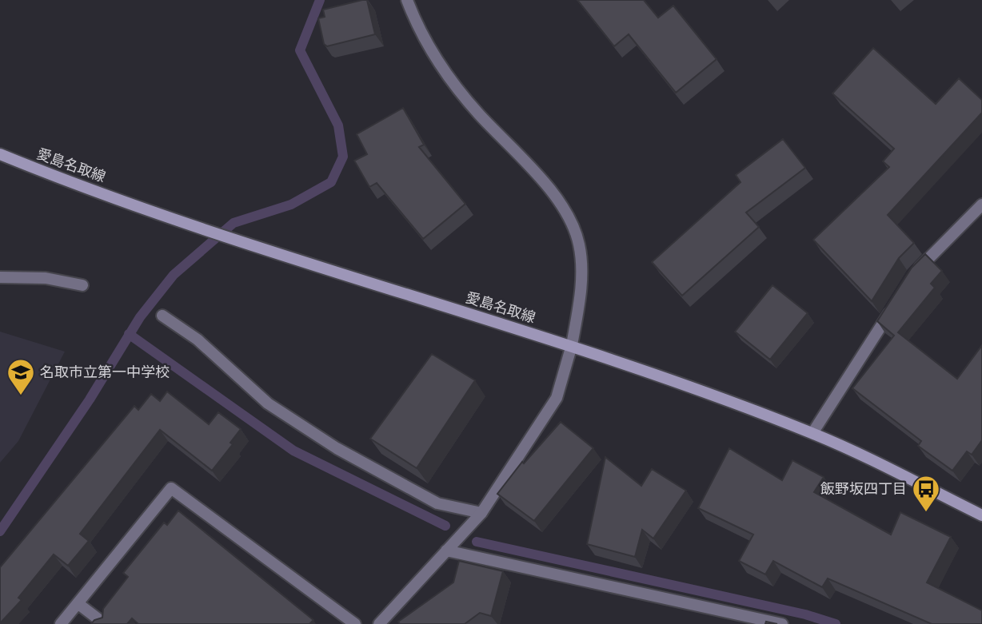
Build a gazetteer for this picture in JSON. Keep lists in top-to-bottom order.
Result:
{
  "streets": {
    "main road": ["愛島名取線"]
  },
  "places": {
    "school or university": ["名取市立第一中学校"],
    "bus stop": ["飯野坂四丁目"]
  }
}
